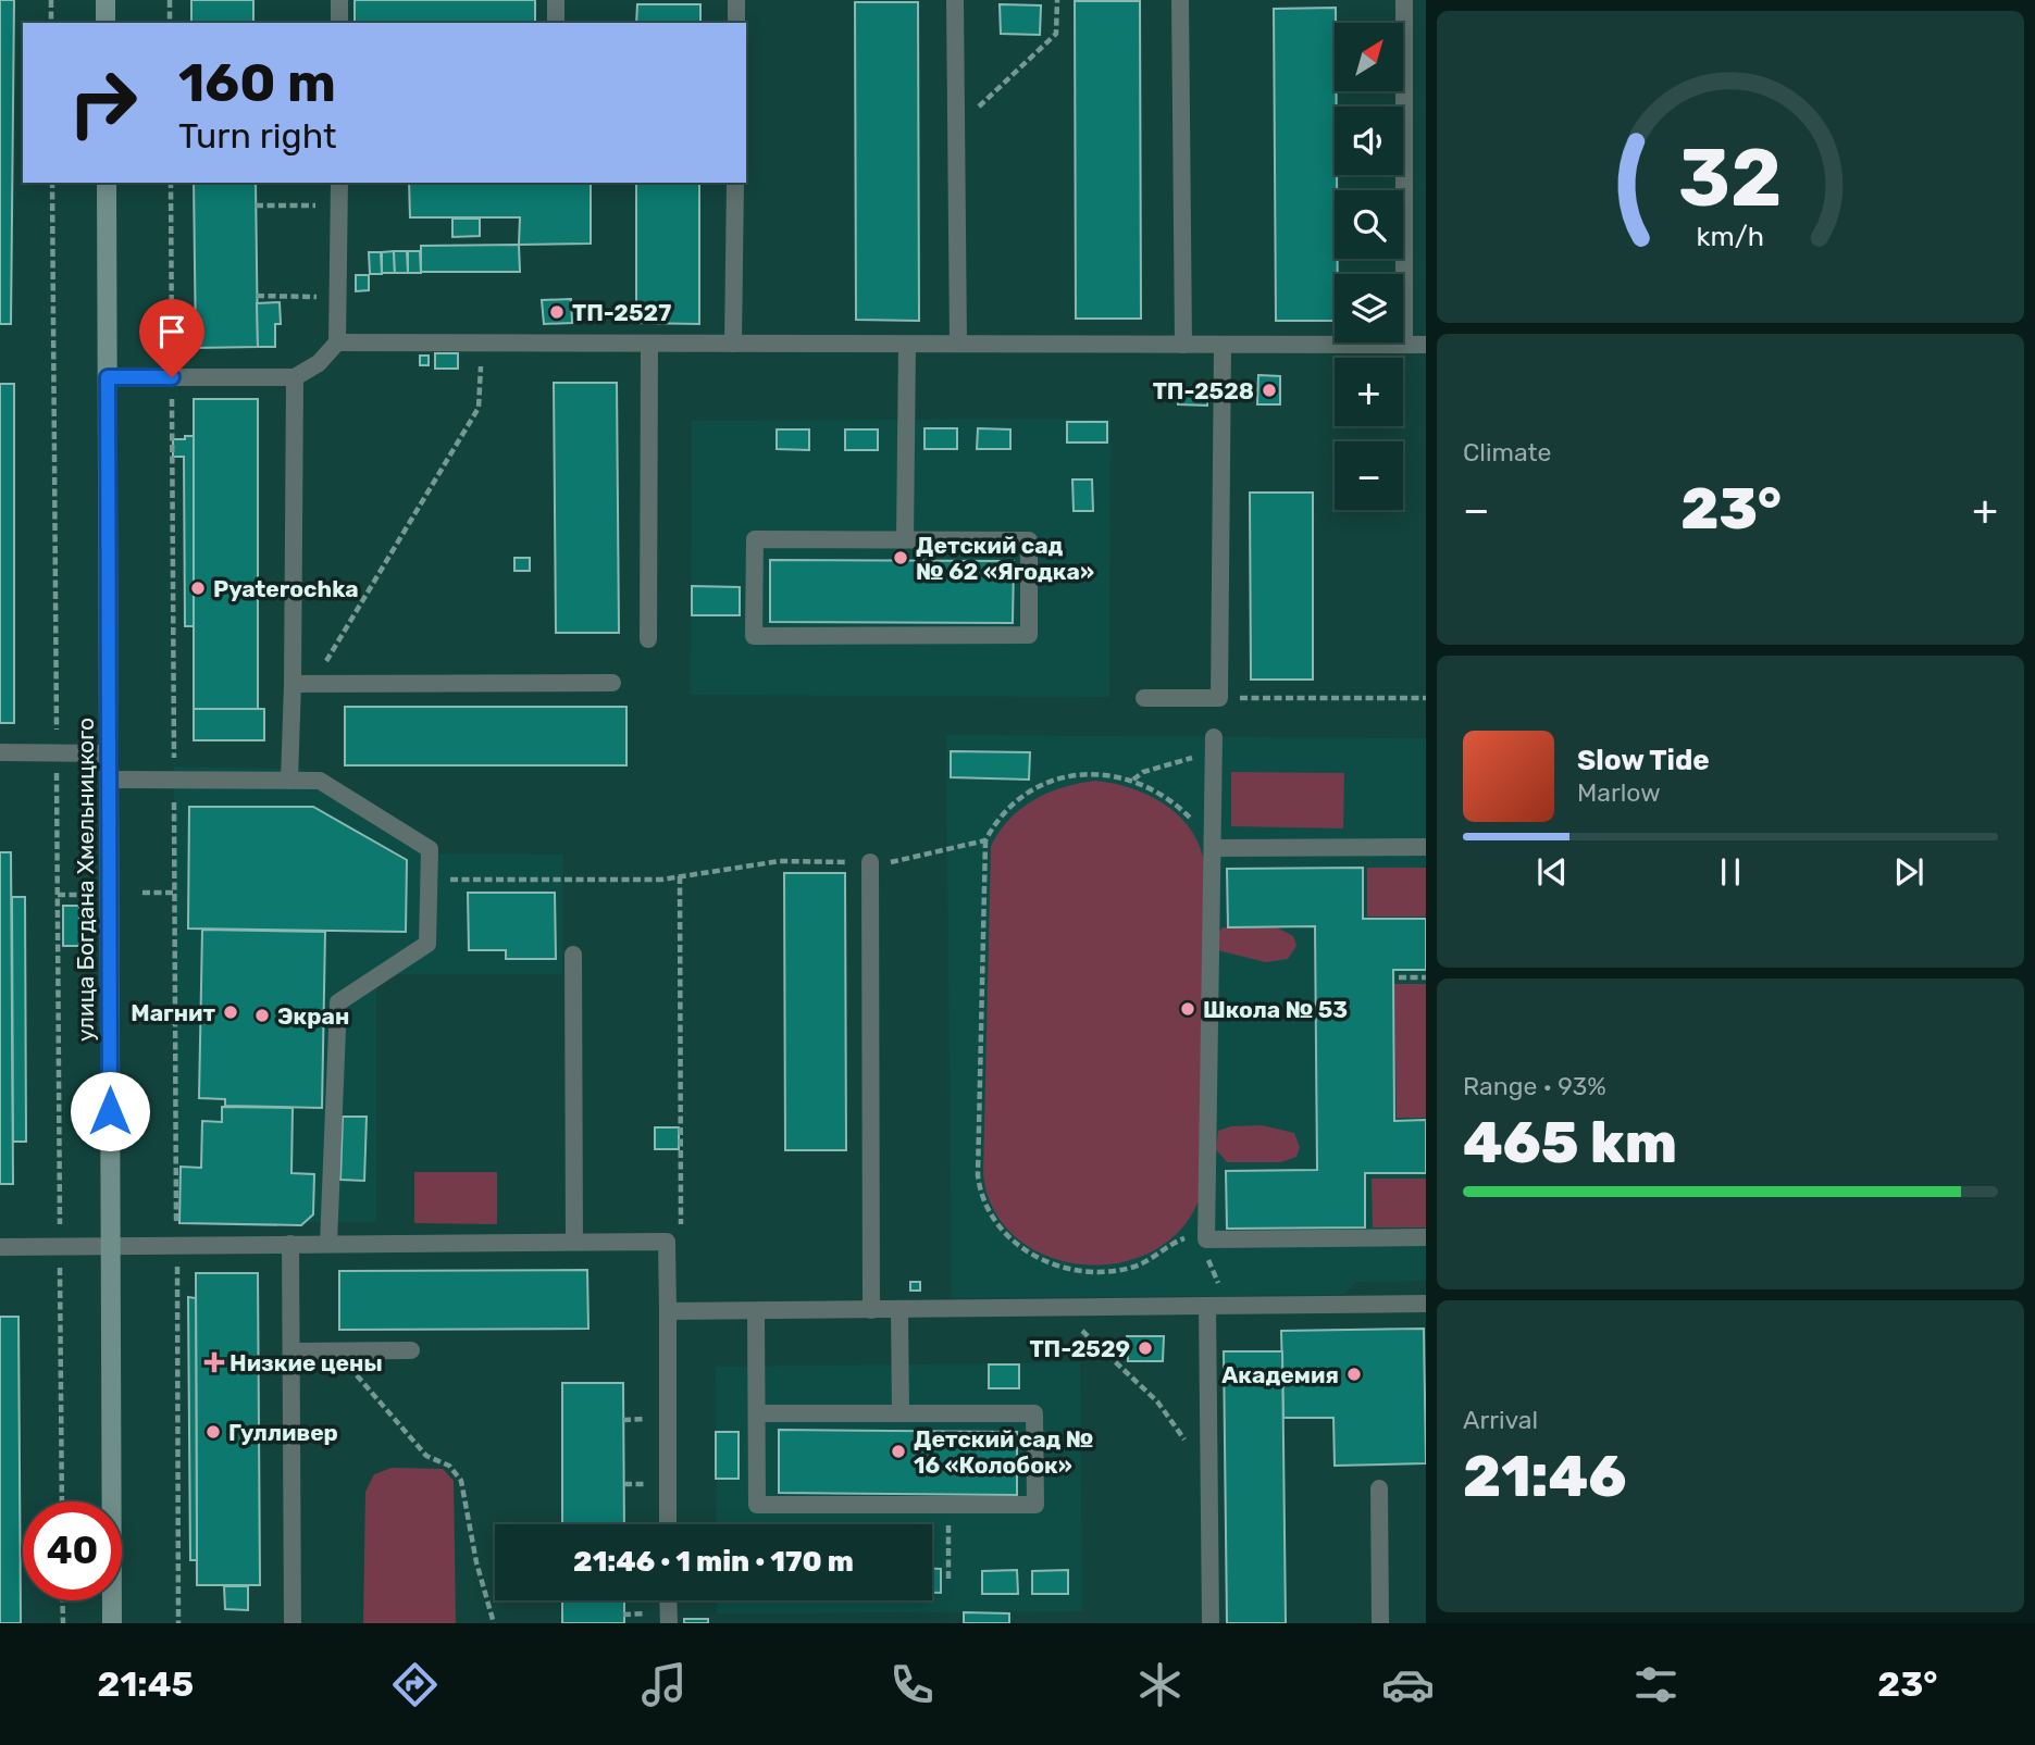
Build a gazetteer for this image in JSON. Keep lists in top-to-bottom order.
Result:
{
  "streets": {
    "street": ["улица Богдана Хмельницкого"]
  },
  "places": {
    "other": [
      "ТП-2527",
      "ТП-2528",
      "Детский сад № 62 «Ягодка»",
      "Pyaterochka",
      "Школа № 53",
      "Магнит",
      "Экран",
      "ТП-2529",
      "Академия",
      "Гулливер",
      "Детский сад № 16 «Колобок»"
    ],
    "health": ["Низкие цены"]
  },
  "north": "top right",
  "page": {
    "map_buttons": ["+", "−"],
    "turn": ["160 m", "Turn right"],
    "tile": [
      "Climate",
      ["Range · 93%", "465 km"],
      ["Arrival", "21:46"]
    ],
    "heat": ["−", "23°", "+"],
    "song": ["Slow Tide", "Marlow"],
    "limit": "40",
    "trip": "21:46 · 1 min · 170 m",
    "tabs": ["21:45", "23°"],
    "gauge": ["32", "km/h"]
  }
}
